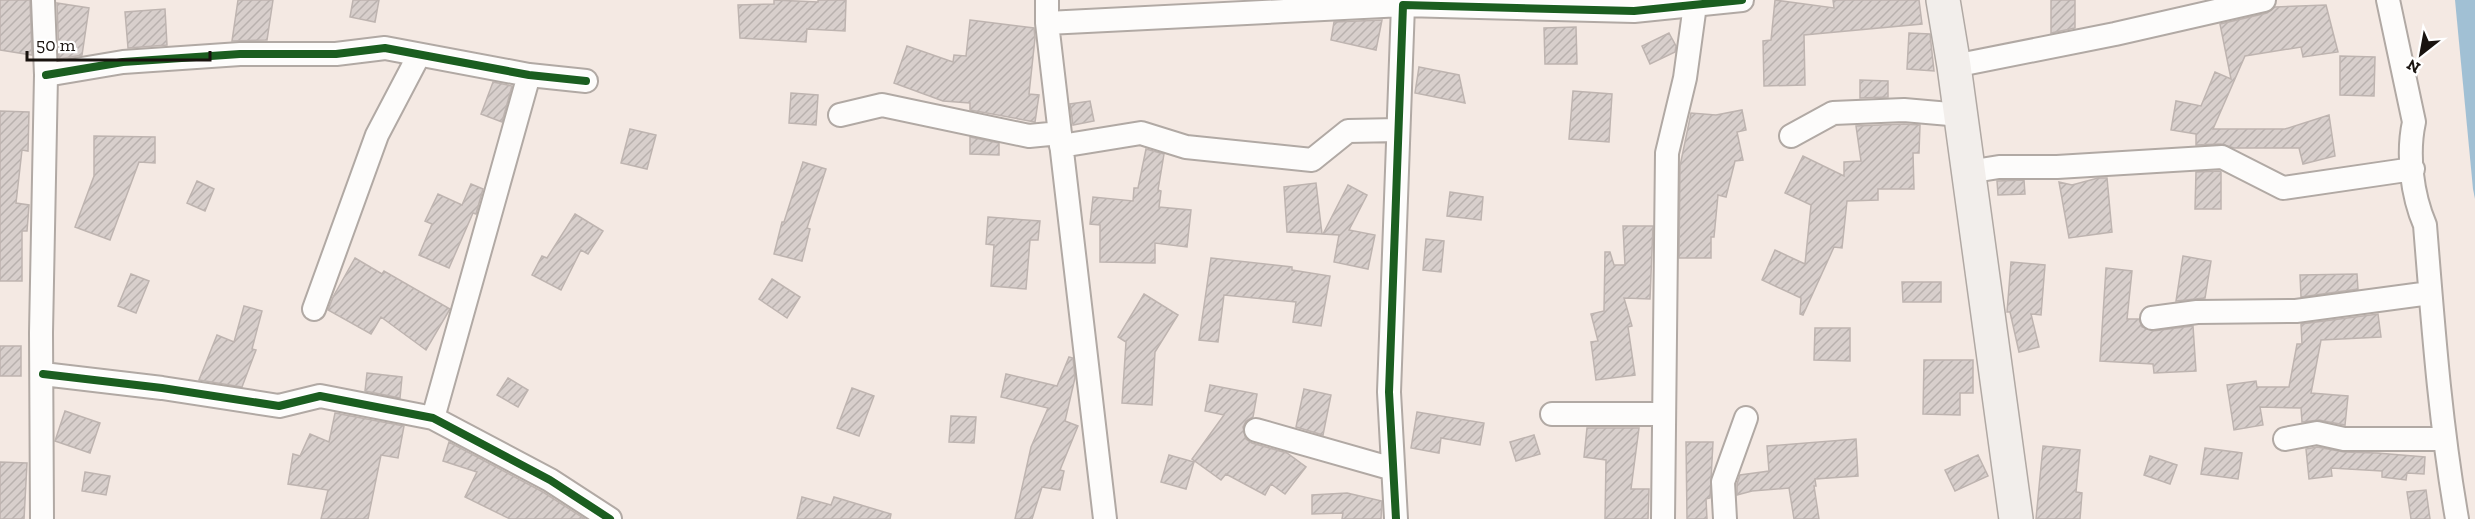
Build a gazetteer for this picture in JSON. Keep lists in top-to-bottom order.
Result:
{
  "scale_bar": "50 m",
  "north": "bottom left"
}
